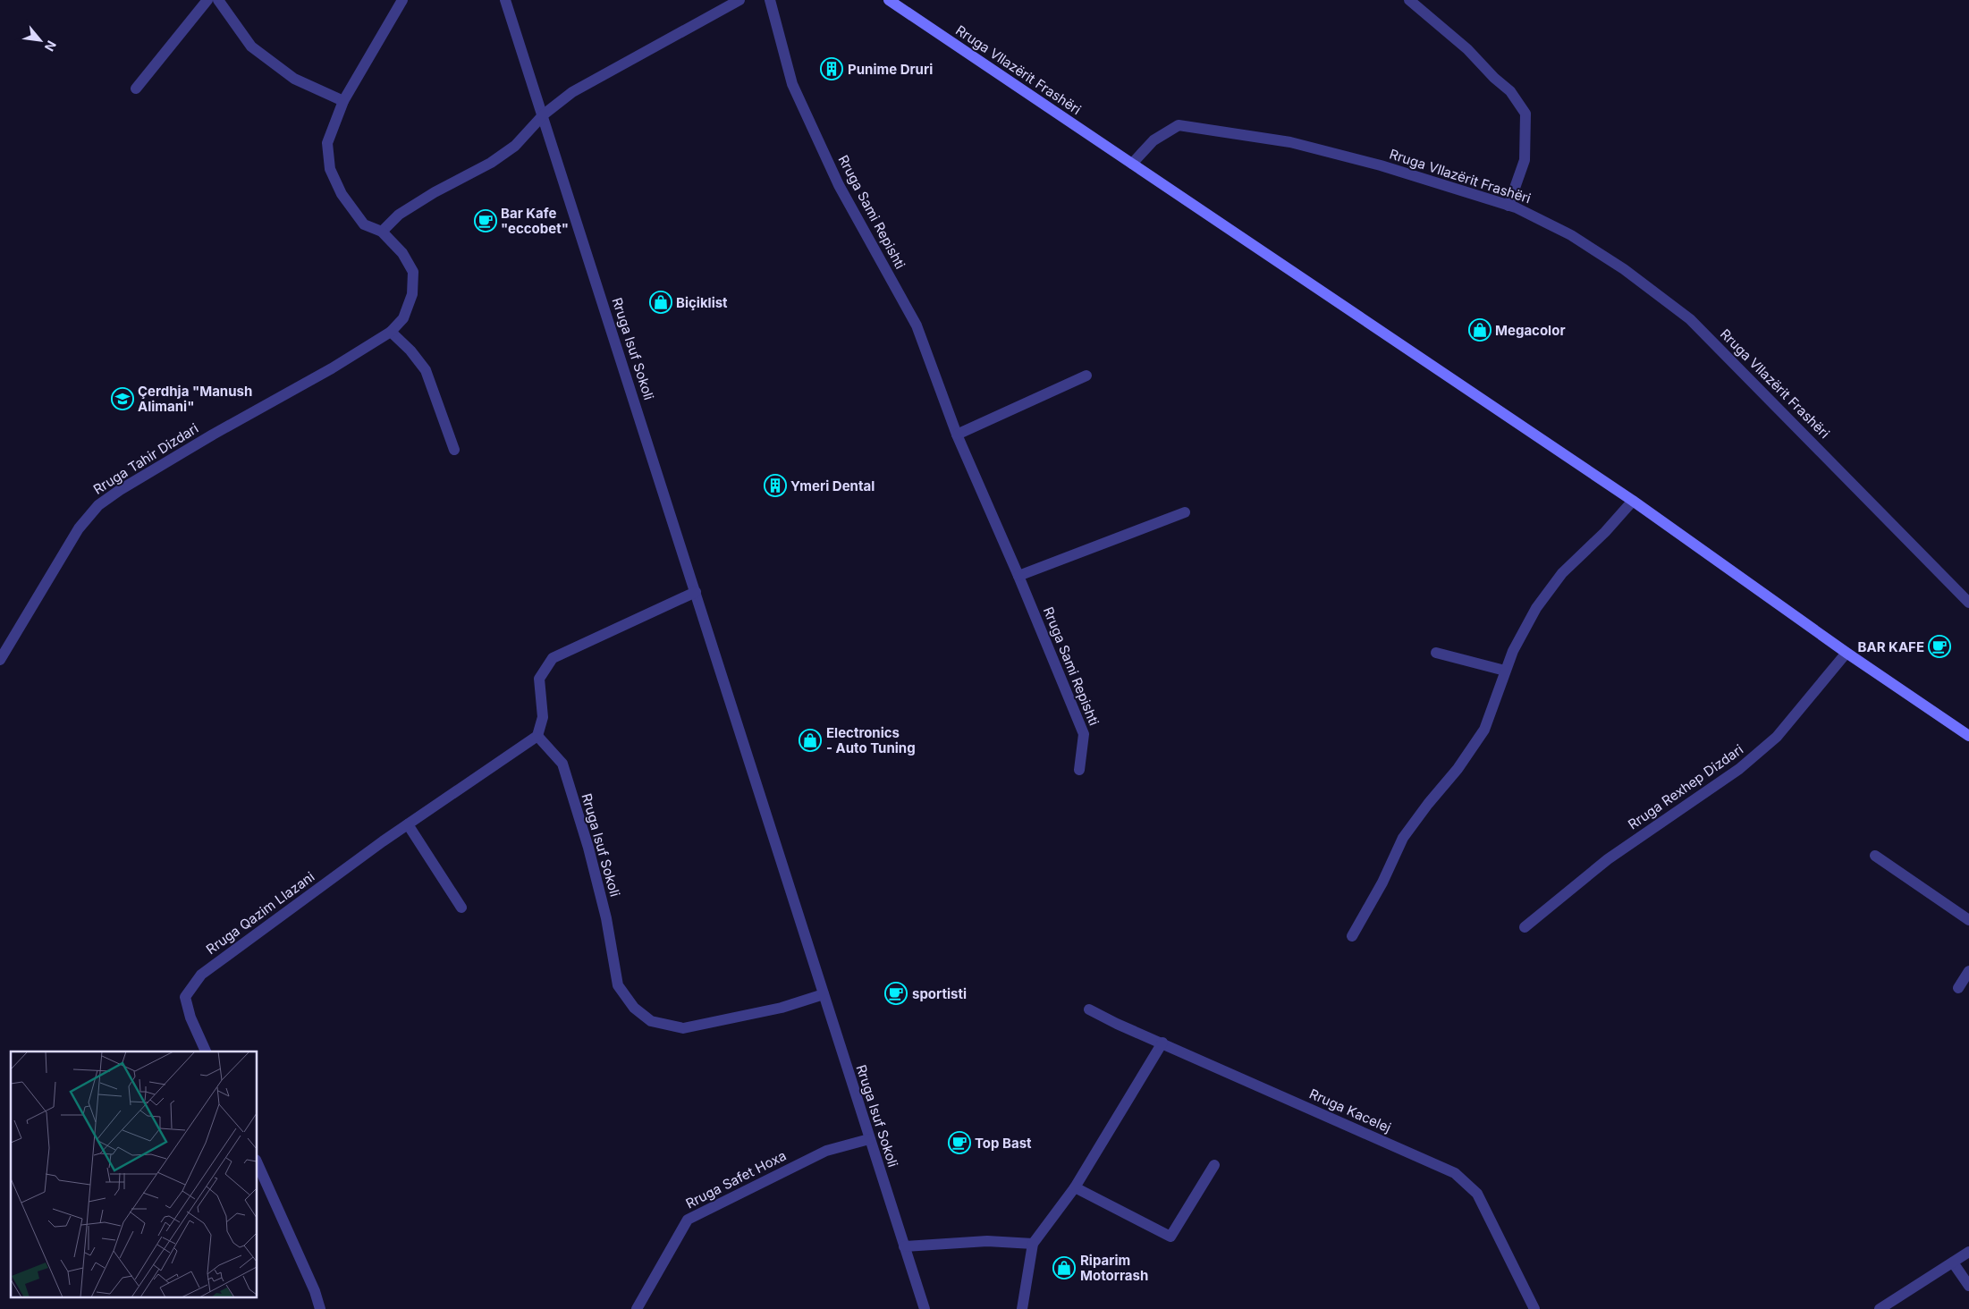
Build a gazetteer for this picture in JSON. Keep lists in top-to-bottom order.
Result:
{
  "streets": {
    "main road": ["Rruga Vllazërit Frashëri"],
    "street": [
      "Rruga Sami Repishti",
      "Rruga Isuf Sokoli",
      "Rruga Tahir Dizdari",
      "Rruga Rexhep Dizdari",
      "Rruga Qazim Llazani",
      "Rruga Kacelej",
      "Rruga Safet Hoxa"
    ]
  },
  "crossings": [
    ["Rruga Isuf Sokoli", "Rruga Qazim Llazani"],
    ["Rruga Isuf Sokoli", "Rruga Safet Hoxa"]
  ],
  "places": {
    "building": ["Punime Druri", "Ymeri Dental"],
    "cafe": [
      "Bar Kafe \"eccobet\"",
      "BAR KAFE",
      "sportisti",
      "Top Bast"
    ],
    "shop": [
      "Biçiklist",
      "Megacolor",
      "Electronics - Auto Tuning",
      "Riparim Motorrash"
    ],
    "school or university": ["Çerdhja \"Manush Alimani\""]
  },
  "north": "bottom right"
}
